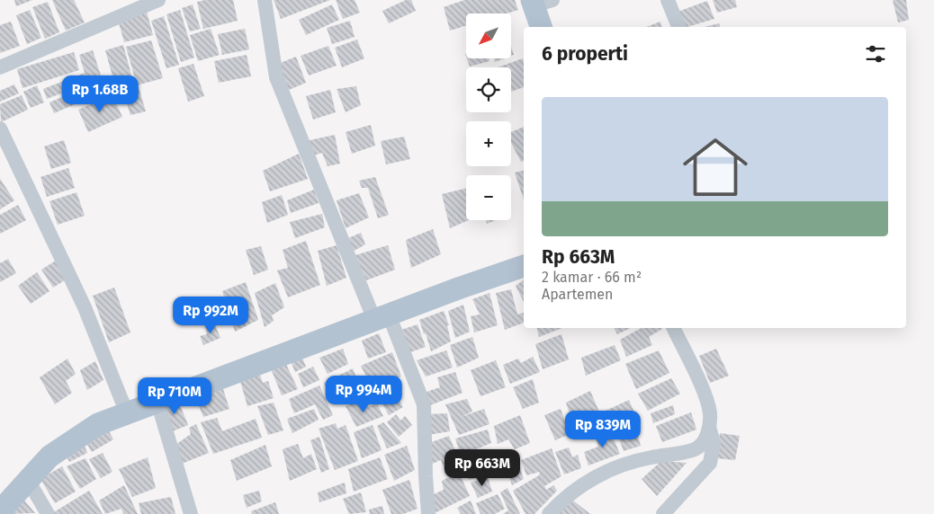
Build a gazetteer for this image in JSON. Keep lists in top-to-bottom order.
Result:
{
  "north": "bottom left",
  "page": {
    "map_buttons": ["+", "−"],
    "heading": "6 properti",
    "price": [
      "Rp 1.68B",
      "Rp 992M",
      "Rp 994M",
      "Rp 710M",
      "Rp 839M",
      "Rp 663M"
    ],
    "list": [
      {
        "name": "Rp 663M",
        "note": "2 kamar · 66 m² · Apartemen"
      }
    ]
  }
}
